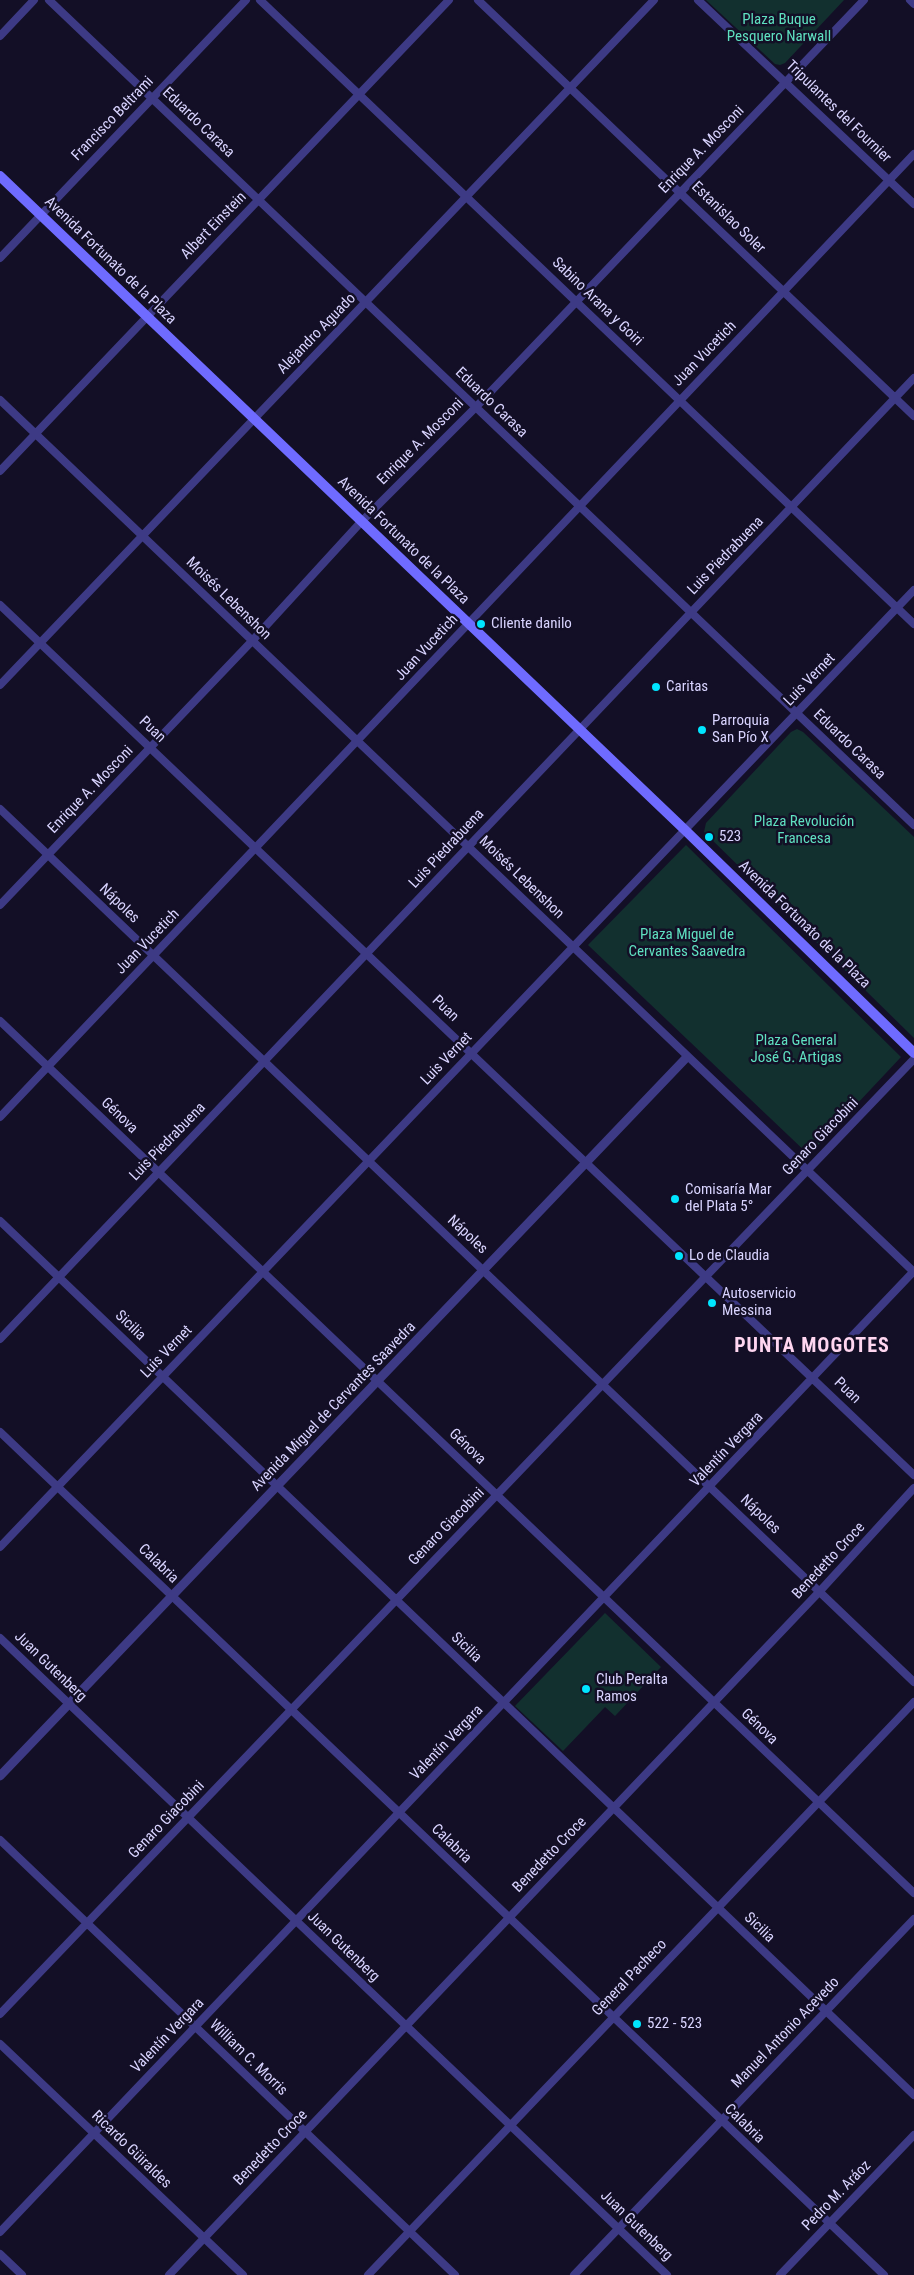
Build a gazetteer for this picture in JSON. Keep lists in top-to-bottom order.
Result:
{
  "streets": {
    "main road": ["Avenida Fortunato de la Plaza"],
    "street": [
      "Tripulantes del Fournier",
      "Francisco Beltrami",
      "Eduardo Carasa",
      "Enrique A. Mosconi",
      "Estanislao Soler",
      "Albert Einstein",
      "Sabino Arana y Goiri",
      "Alejandro Aguado",
      "Juan Vucetich",
      "Luis Piedrabuena",
      "Moisés Lebenshon",
      "Luis Vernet",
      "Puan",
      "Nápoles",
      "Génova",
      "Genaro Giacobini",
      "Sicilia",
      "Avenida Miguel de Cervantes Saavedra",
      "Valentín Vergara",
      "Benedetto Croce",
      "Calabria",
      "Juan Gutenberg",
      "General Pacheco",
      "Manuel Antonio Acevedo",
      "William C. Morris",
      "Ricardo Güiraldes",
      "Pedro M. Aráoz"
    ]
  },
  "crossings": [
    ["Tripulantes del Fournier", "Enrique A. Mosconi"],
    ["Tripulantes del Fournier", "Juan Vucetich"],
    ["Francisco Beltrami", "Eduardo Carasa"],
    ["Francisco Beltrami", "Avenida Fortunato de la Plaza"],
    ["Eduardo Carasa", "Enrique A. Mosconi"],
    ["Eduardo Carasa", "Albert Einstein"],
    ["Eduardo Carasa", "Alejandro Aguado"],
    ["Eduardo Carasa", "Juan Vucetich"],
    ["Eduardo Carasa", "Luis Piedrabuena"],
    ["Eduardo Carasa", "Luis Vernet"],
    ["Enrique A. Mosconi", "Estanislao Soler"],
    ["Enrique A. Mosconi", "Avenida Fortunato de la Plaza"],
    ["Enrique A. Mosconi", "Sabino Arana y Goiri"],
    ["Enrique A. Mosconi", "Moisés Lebenshon"],
    ["Enrique A. Mosconi", "Puan"],
    ["Enrique A. Mosconi", "Nápoles"],
    ["Estanislao Soler", "Alejandro Aguado"],
    ["Estanislao Soler", "Juan Vucetich"],
    ["Estanislao Soler", "Luis Piedrabuena"],
    ["Albert Einstein", "Avenida Fortunato de la Plaza"],
    ["Albert Einstein", "Sabino Arana y Goiri"],
    ["Albert Einstein", "Moisés Lebenshon"],
    ["Avenida Fortunato de la Plaza", "Alejandro Aguado"],
    ["Avenida Fortunato de la Plaza", "Juan Vucetich"],
    ["Avenida Fortunato de la Plaza", "Luis Piedrabuena"],
    ["Avenida Fortunato de la Plaza", "Luis Vernet"],
    ["Sabino Arana y Goiri", "Alejandro Aguado"],
    ["Sabino Arana y Goiri", "Juan Vucetich"],
    ["Sabino Arana y Goiri", "Luis Piedrabuena"],
    ["Sabino Arana y Goiri", "Luis Vernet"],
    ["Alejandro Aguado", "Moisés Lebenshon"],
    ["Alejandro Aguado", "Puan"],
    ["Juan Vucetich", "Moisés Lebenshon"],
    ["Juan Vucetich", "Puan"],
    ["Juan Vucetich", "Nápoles"],
    ["Juan Vucetich", "Génova"],
    ["Luis Piedrabuena", "Moisés Lebenshon"],
    ["Luis Piedrabuena", "Puan"],
    ["Luis Piedrabuena", "Nápoles"],
    ["Luis Piedrabuena", "Génova"],
    ["Luis Piedrabuena", "Sicilia"],
    ["Moisés Lebenshon", "Luis Vernet"],
    ["Moisés Lebenshon", "Genaro Giacobini"],
    ["Moisés Lebenshon", "Avenida Miguel de Cervantes Saavedra"],
    ["Moisés Lebenshon", "Valentín Vergara"],
    ["Luis Vernet", "Puan"],
    ["Luis Vernet", "Nápoles"],
    ["Luis Vernet", "Génova"],
    ["Luis Vernet", "Sicilia"],
    ["Luis Vernet", "Calabria"],
    ["Puan", "Genaro Giacobini"],
    ["Puan", "Avenida Miguel de Cervantes Saavedra"],
    ["Puan", "Valentín Vergara"],
    ["Nápoles", "Genaro Giacobini"],
    ["Nápoles", "Avenida Miguel de Cervantes Saavedra"],
    ["Nápoles", "Valentín Vergara"],
    ["Nápoles", "Benedetto Croce"],
    ["Génova", "Genaro Giacobini"],
    ["Génova", "Avenida Miguel de Cervantes Saavedra"],
    ["Génova", "Valentín Vergara"],
    ["Génova", "Benedetto Croce"],
    ["Génova", "General Pacheco"],
    ["Genaro Giacobini", "Sicilia"],
    ["Genaro Giacobini", "Calabria"],
    ["Genaro Giacobini", "Juan Gutenberg"],
    ["Genaro Giacobini", "William C. Morris"],
    ["Sicilia", "Avenida Miguel de Cervantes Saavedra"],
    ["Sicilia", "Valentín Vergara"],
    ["Sicilia", "Benedetto Croce"],
    ["Sicilia", "General Pacheco"],
    ["Sicilia", "Manuel Antonio Acevedo"],
    ["Avenida Miguel de Cervantes Saavedra", "Calabria"],
    ["Avenida Miguel de Cervantes Saavedra", "Juan Gutenberg"],
    ["Valentín Vergara", "Calabria"],
    ["Valentín Vergara", "Juan Gutenberg"],
    ["Valentín Vergara", "William C. Morris"],
    ["Valentín Vergara", "Ricardo Güiraldes"],
    ["Benedetto Croce", "Calabria"],
    ["Benedetto Croce", "Juan Gutenberg"],
    ["Benedetto Croce", "William C. Morris"],
    ["Benedetto Croce", "Ricardo Güiraldes"],
    ["Calabria", "General Pacheco"],
    ["Calabria", "Manuel Antonio Acevedo"],
    ["Calabria", "Pedro M. Aráoz"],
    ["Juan Gutenberg", "General Pacheco"],
    ["Juan Gutenberg", "Manuel Antonio Acevedo"],
    ["General Pacheco", "William C. Morris"]
  ],
  "districts": ["PUNTA MOGOTES"],
  "parks": [
    "Plaza Buque Pesquero Narwall",
    "Plaza Revolución Francesa",
    "Plaza Miguel de Cervantes Saavedra",
    "Plaza General José G. Artigas"
  ],
  "places": [
    "Cliente danilo",
    "Caritas",
    "Parroquia San Pío X",
    "523",
    "Comisaría Mar del Plata 5°",
    "Lo de Claudia",
    "Autoservicio Messina",
    "Club Peralta Ramos",
    "522 - 523"
  ]
}
